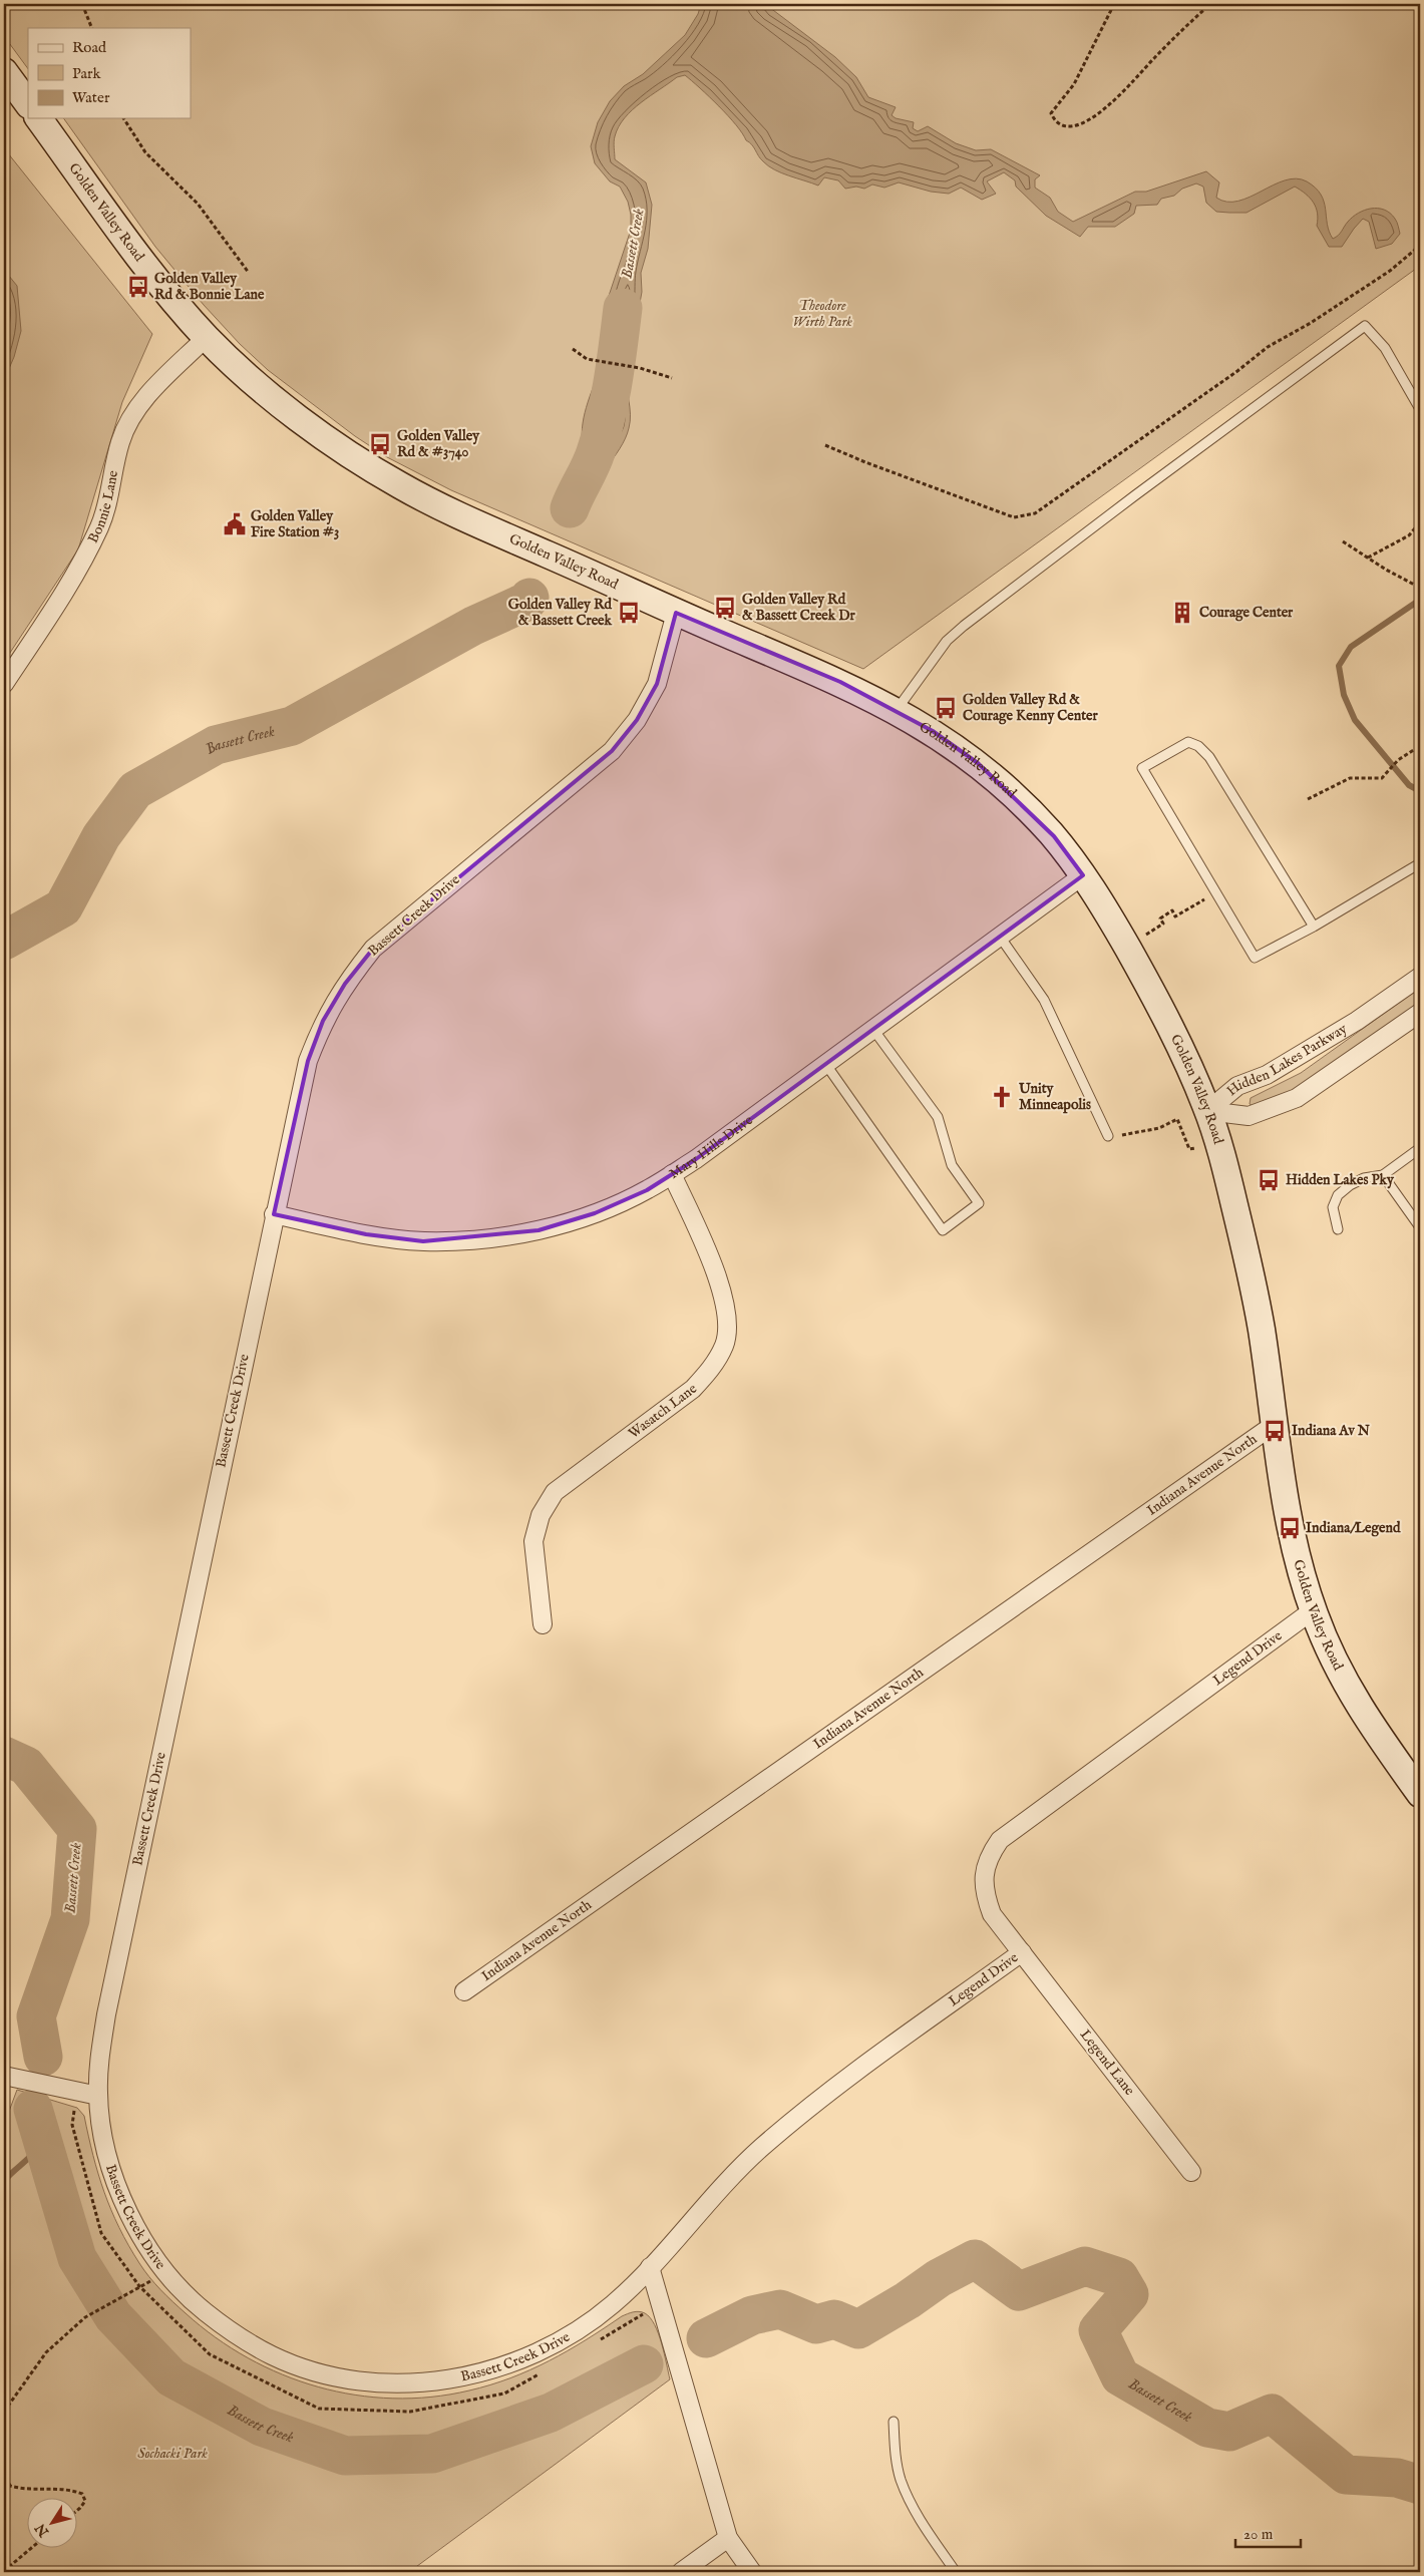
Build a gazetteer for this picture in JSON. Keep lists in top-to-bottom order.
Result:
{
  "streets": {
    "street": [
      "Golden Valley Road",
      "Bonnie Lane",
      "Bassett Creek Drive",
      "Hidden Lakes Parkway",
      "Mary Hills Drive",
      "Wasatch Lane",
      "Indiana Avenue North",
      "Legend Drive",
      "Legend Lane"
    ]
  },
  "crossings": [
    ["Golden Valley Road", "Bonnie Lane"],
    ["Golden Valley Road", "Bassett Creek Drive"],
    ["Golden Valley Road", "Hidden Lakes Parkway"],
    ["Golden Valley Road", "Mary Hills Drive"],
    ["Golden Valley Road", "Indiana Avenue North"],
    ["Golden Valley Road", "Legend Drive"],
    ["Bassett Creek Drive", "Mary Hills Drive"],
    ["Bassett Creek Drive", "Legend Drive"],
    ["Mary Hills Drive", "Wasatch Lane"],
    ["Legend Drive", "Legend Lane"]
  ],
  "water": ["Bassett Creek"],
  "parks": ["Theodore Wirth Park", "Sochacki Park"],
  "places": {
    "bus stop": [
      "Golden Valley Rd & Bonnie Lane",
      "Golden Valley Rd & #3740",
      "Golden Valley Rd & Bassett Creek Dr",
      "Golden Valley Rd & Bassett Creek",
      "Golden Valley Rd & Courage Kenny Center",
      "Hidden Lakes Pky",
      "Indiana Av N",
      "Indiana/Legend"
    ],
    "public building": ["Golden Valley Fire Station #3"],
    "building": ["Courage Center"],
    "church": ["Unity Minneapolis"]
  },
  "legend": ["Road", "Park", "Water"],
  "scale_bar": "20 m",
  "north": "bottom left"
}
